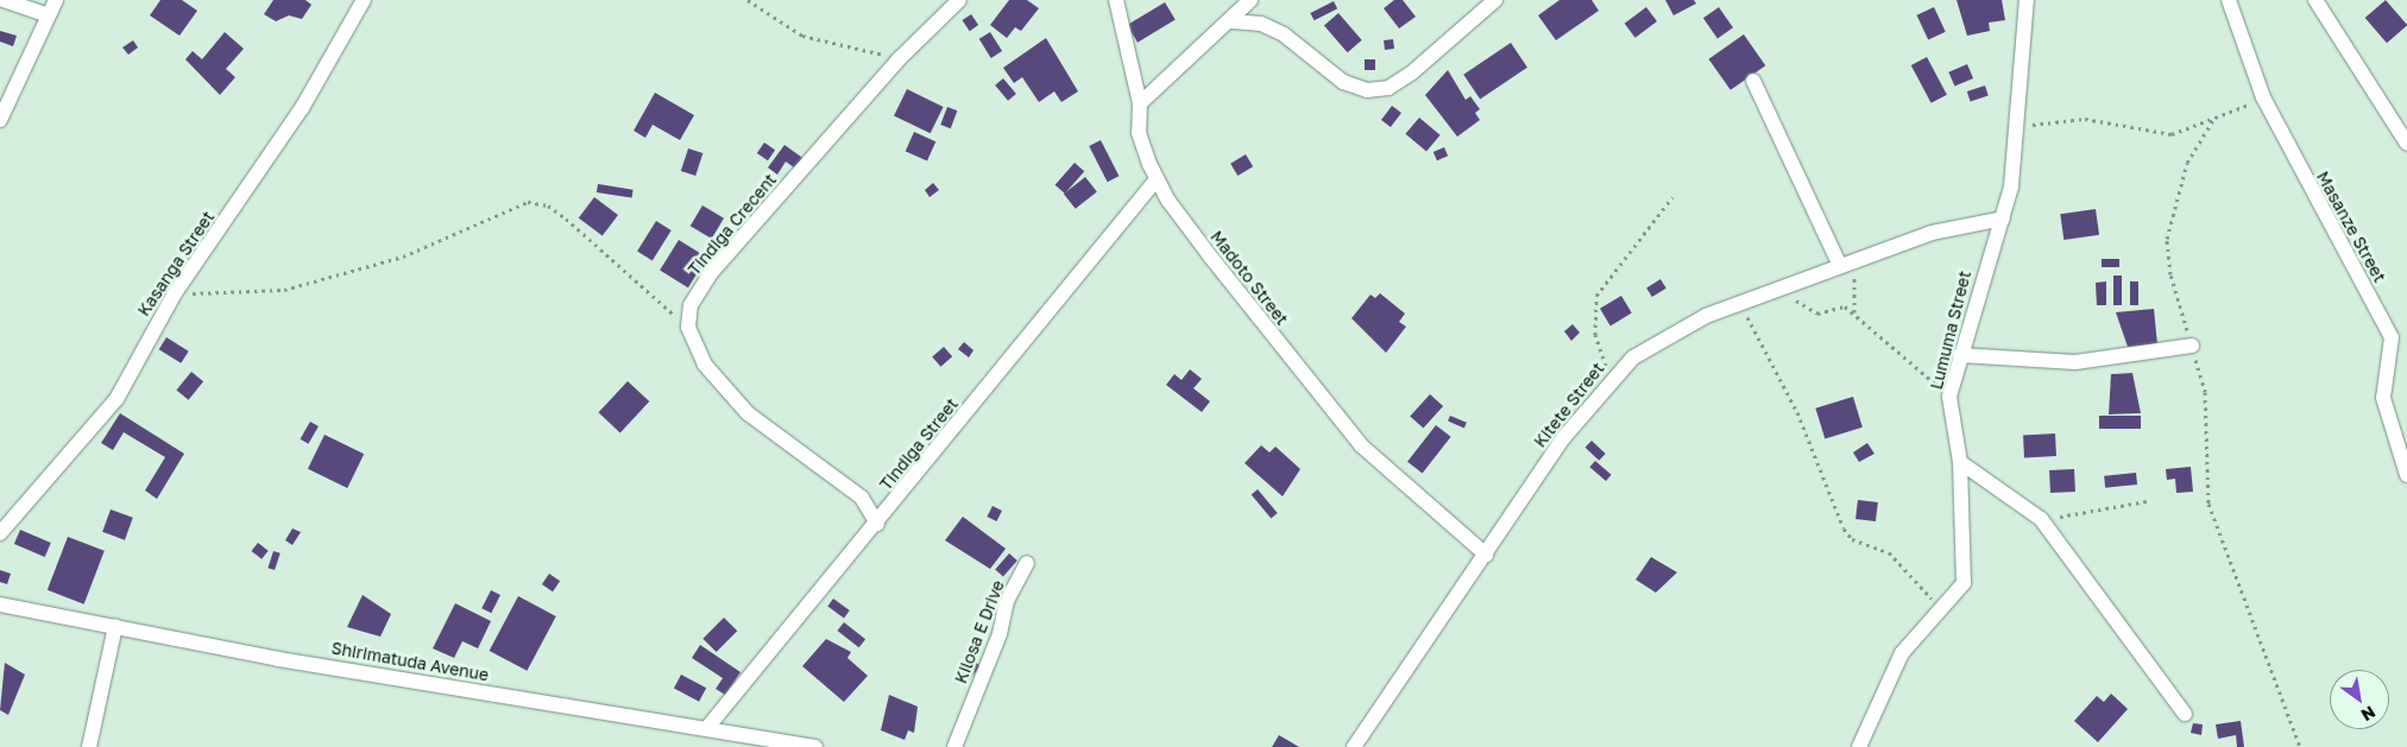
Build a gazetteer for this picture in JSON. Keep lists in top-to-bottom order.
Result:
{
  "streets": {
    "street": [
      "Tindiga Crecent",
      "Masanze Street",
      "Kasanga Street",
      "Madoto Street",
      "Lumuma Street",
      "Kitete Street",
      "Tindiga Street",
      "Kilosa E Drive",
      "Shirimatuda Avenue"
    ]
  },
  "crossings": [
    ["Madoto Street", "Kitete Street"],
    ["Madoto Street", "Tindiga Street"],
    ["Lumuma Street", "Kitete Street"],
    ["Tindiga Street", "Shirimatuda Avenue"]
  ],
  "north": "bottom right"
}
